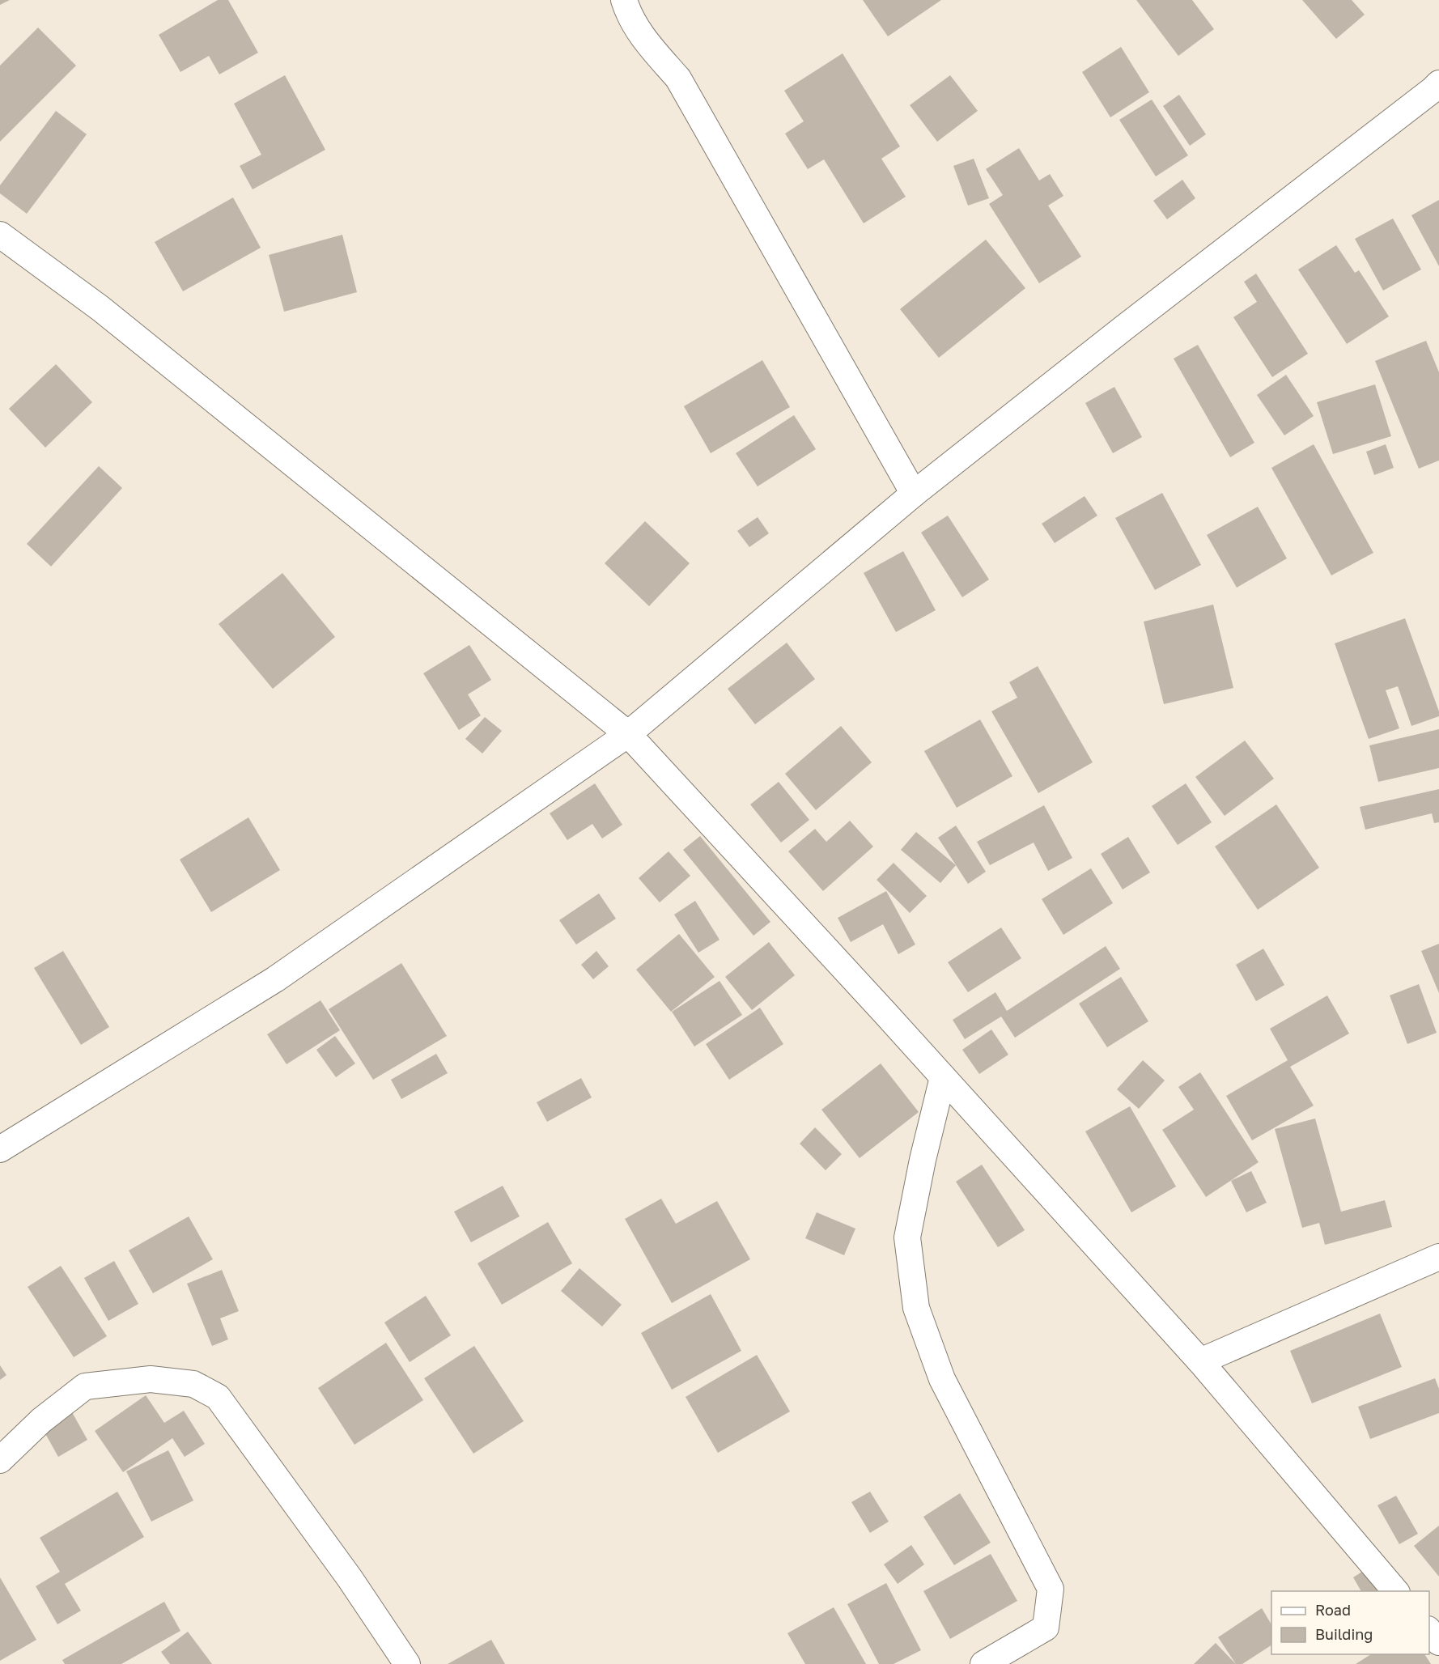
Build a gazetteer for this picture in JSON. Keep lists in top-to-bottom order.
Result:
{
  "legend": ["Road", "Building"]
}
